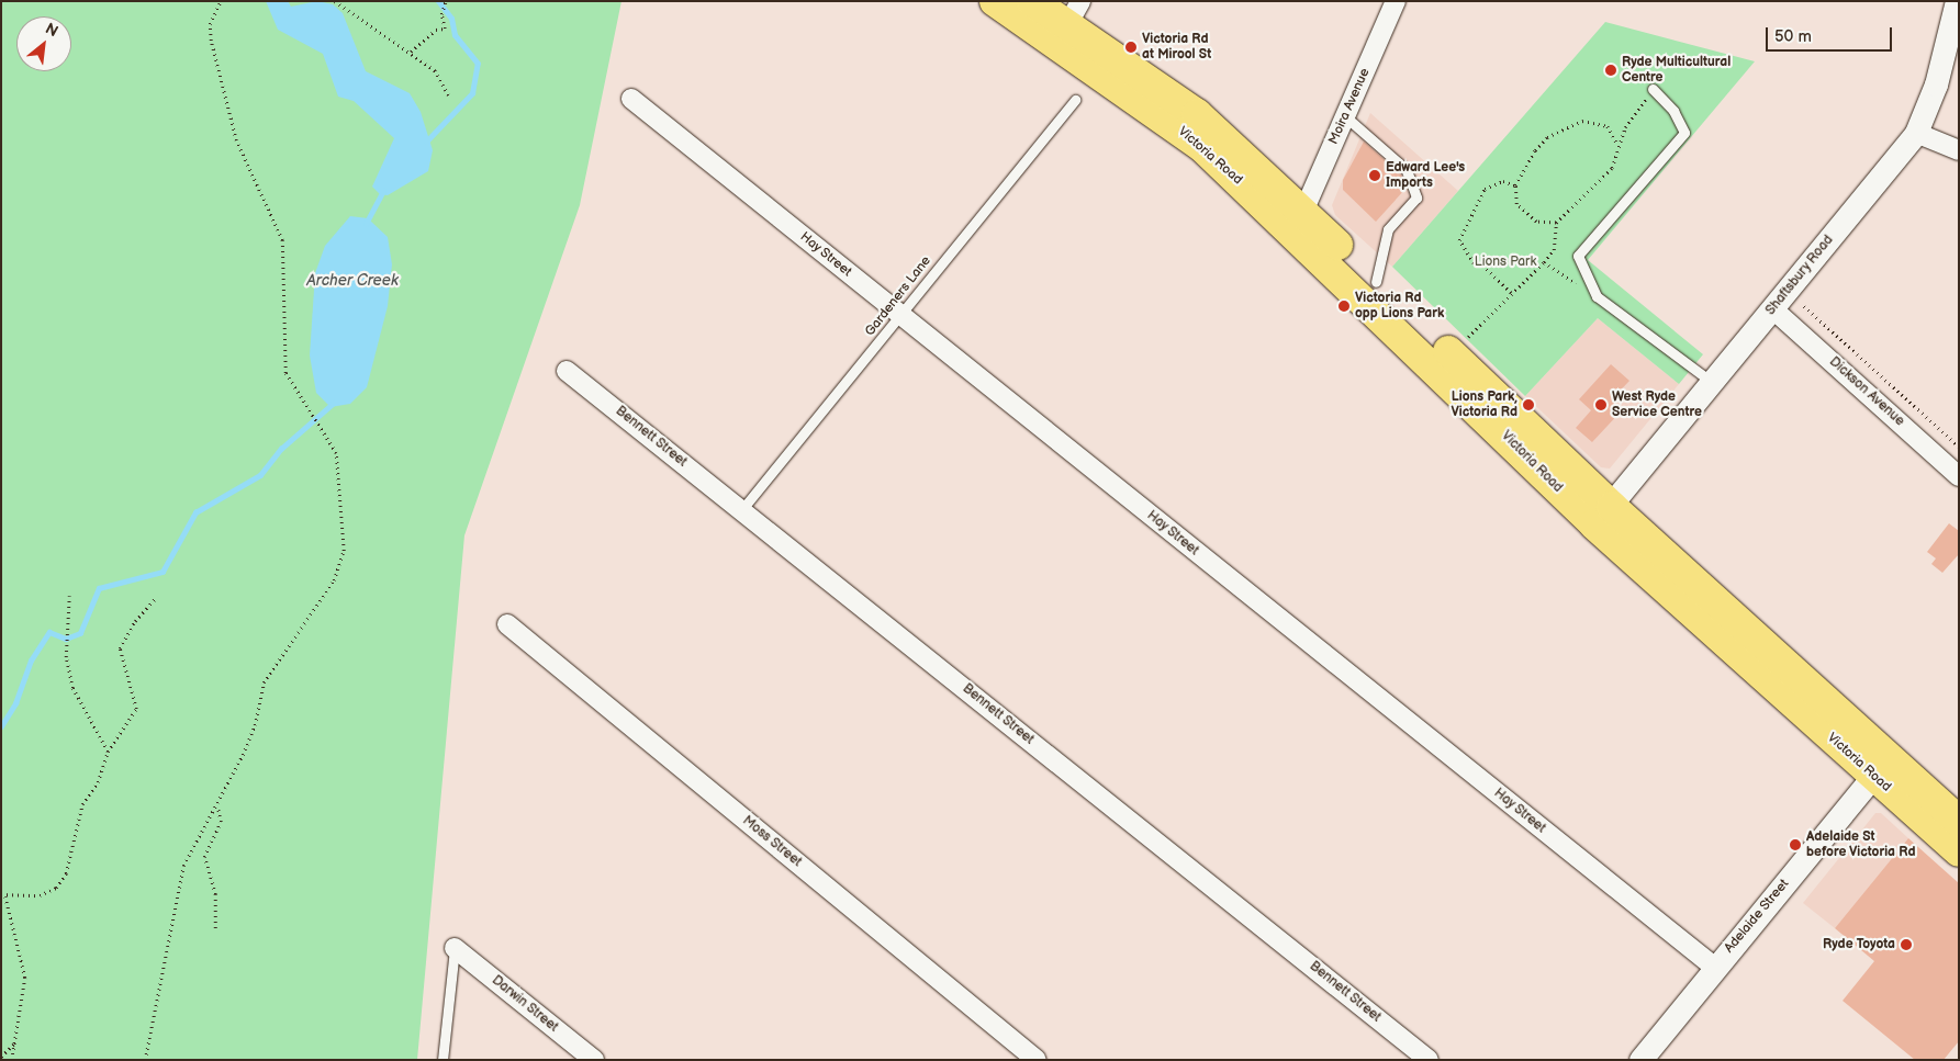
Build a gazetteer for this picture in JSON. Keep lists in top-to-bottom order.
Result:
{
  "streets": {
    "highway": ["Victoria Road"],
    "street": [
      "Moira Avenue",
      "Hay Street",
      "Shaftsbury Road",
      "Dickson Avenue",
      "Bennett Street",
      "Moss Street",
      "Adelaide Street",
      "Darwin Street"
    ],
    "lane": ["Gardeners Lane"]
  },
  "crossings": [
    ["Moira Avenue", "Victoria Road"],
    ["Victoria Road", "Shaftsbury Road"],
    ["Victoria Road", "Adelaide Street"],
    ["Hay Street", "Gardeners Lane"],
    ["Hay Street", "Adelaide Street"],
    ["Shaftsbury Road", "Dickson Avenue"],
    ["Gardeners Lane", "Bennett Street"]
  ],
  "water": ["Archer Creek"],
  "parks": ["Lions Park"],
  "places": [
    "Victoria Rd at Mirool St",
    "Ryde Multicultural Centre",
    "Edward Lee's Imports",
    "Victoria Rd opp Lions Park",
    "Lions Park, Victoria Rd",
    "West Ryde Service Centre",
    "Adelaide St before Victoria Rd",
    "Ryde Toyota"
  ],
  "scale_bar": "50 m",
  "north": "top right"
}
